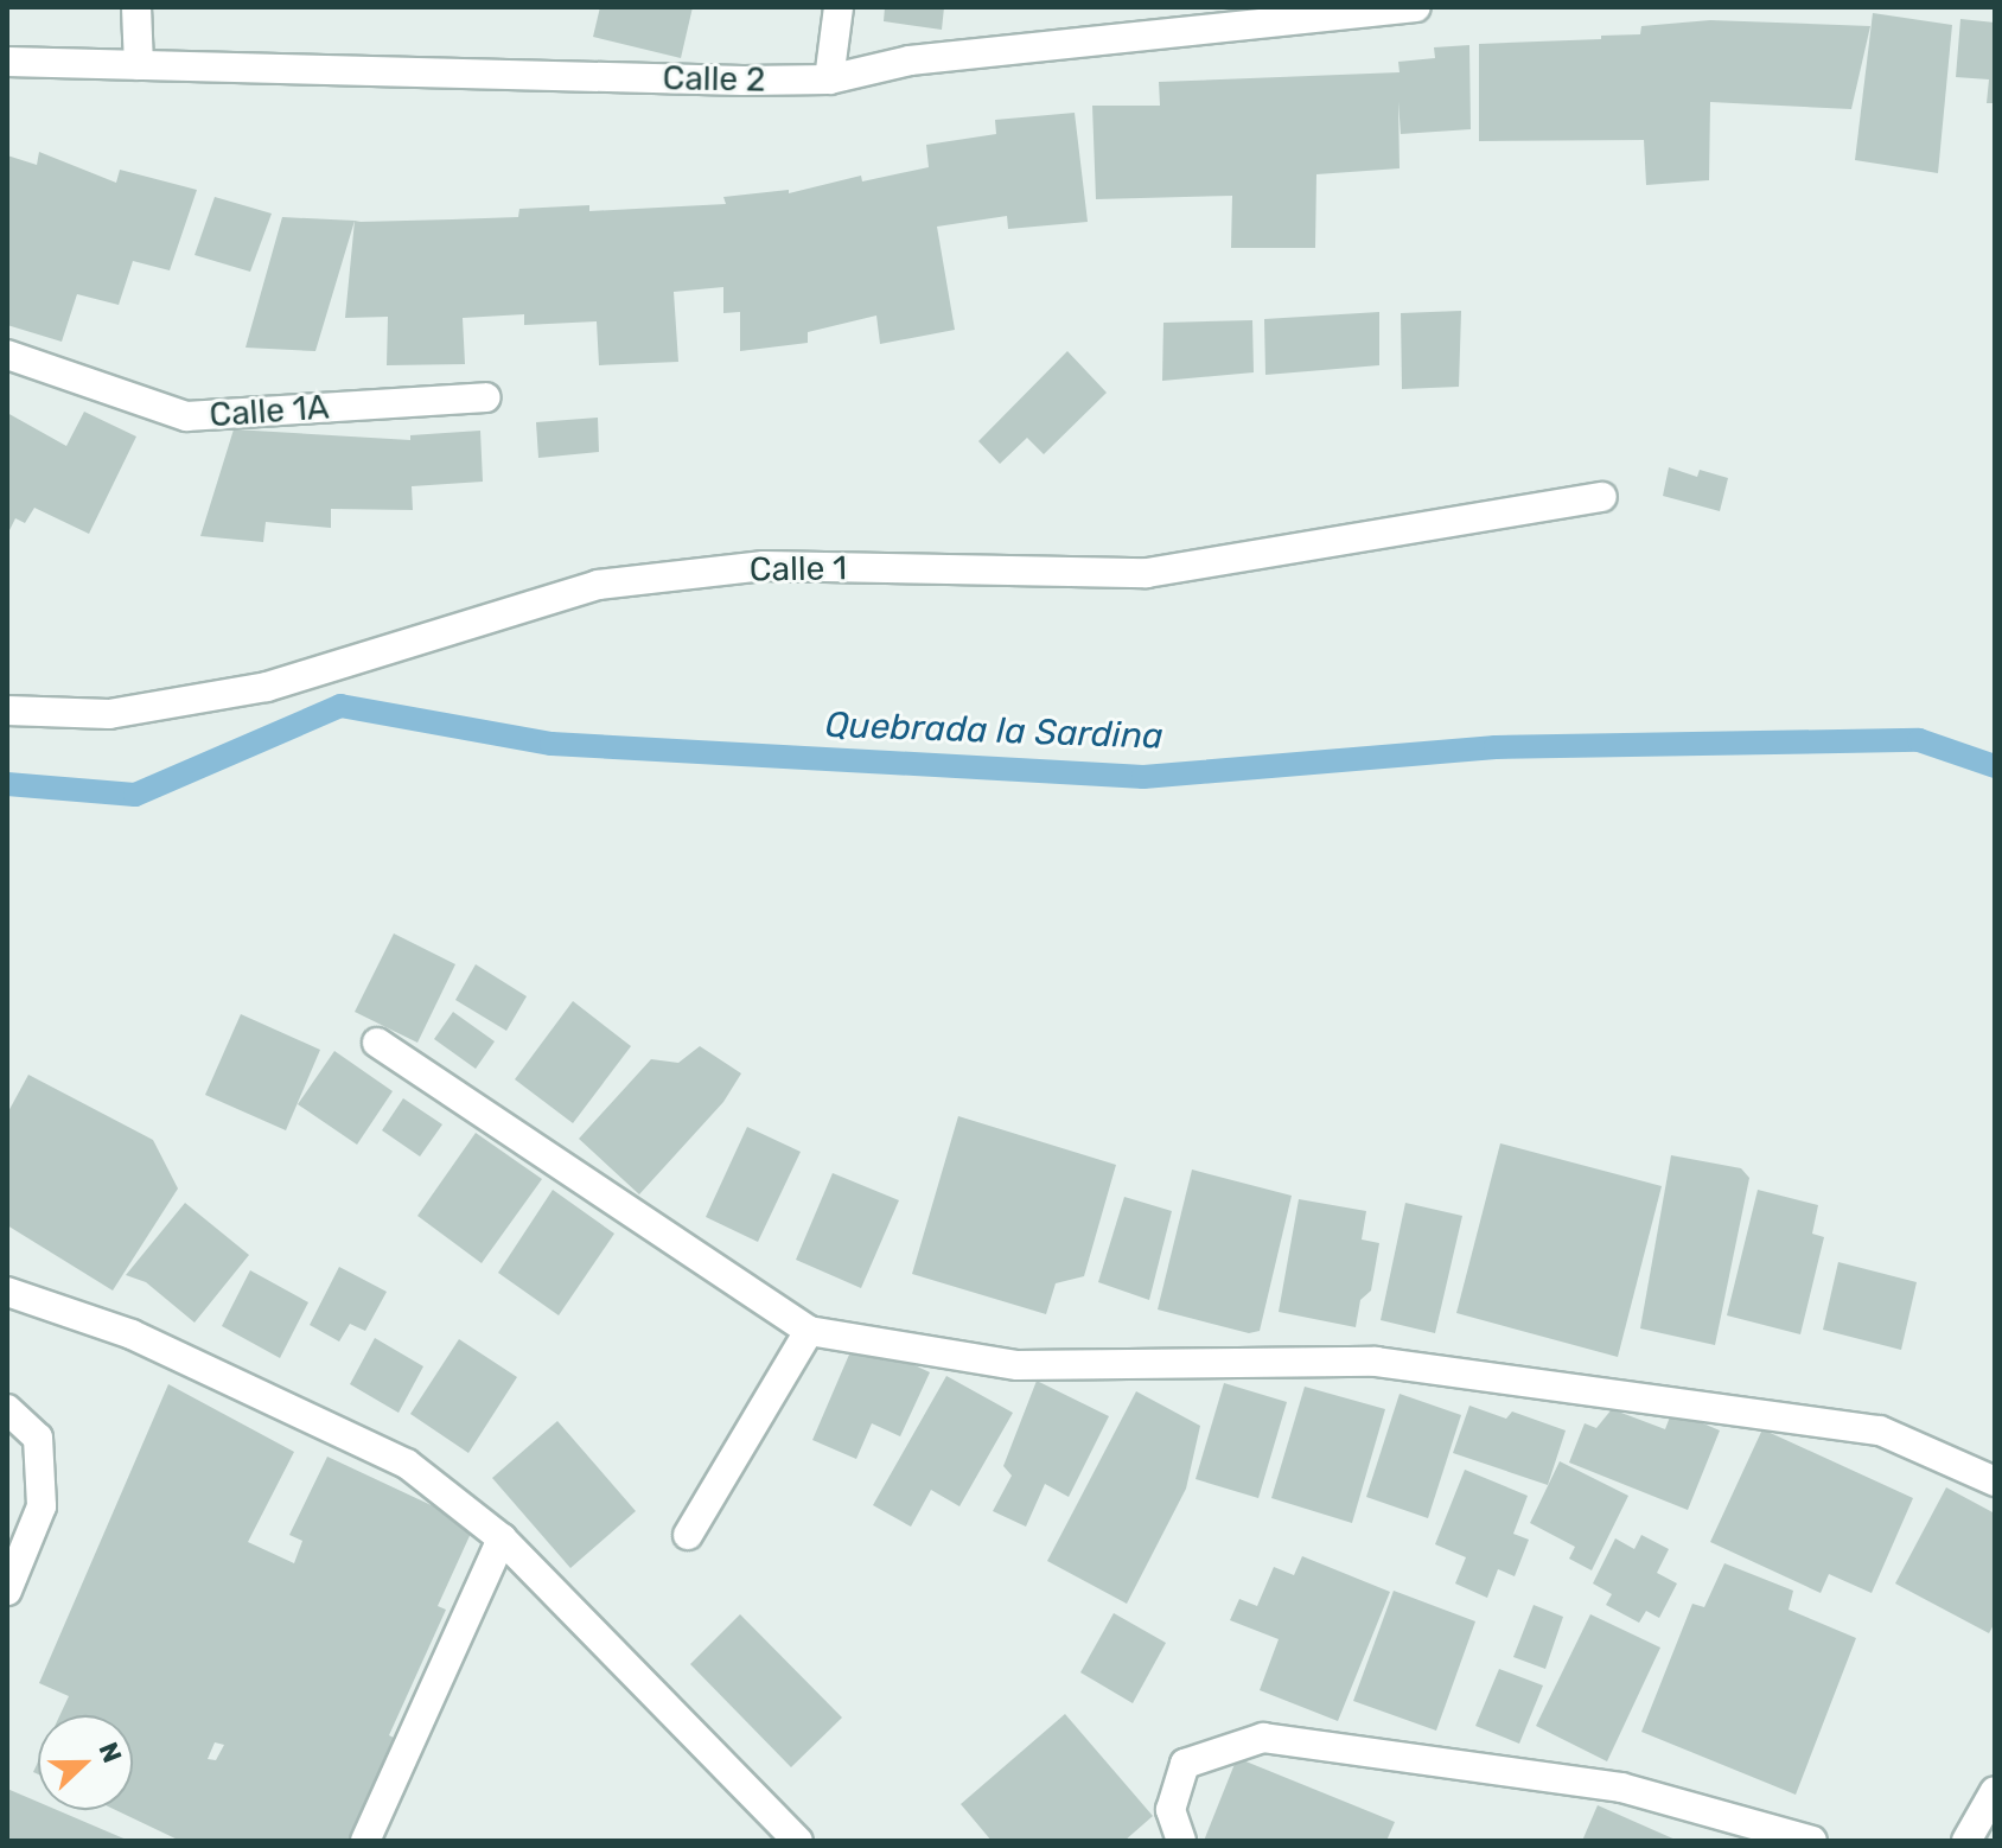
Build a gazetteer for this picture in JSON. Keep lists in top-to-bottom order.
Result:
{
  "streets": {
    "street": ["Calle 2", "Calle 1A", "Calle 1"]
  },
  "water": ["Quebrada la Sardina"],
  "north": "right"
}
